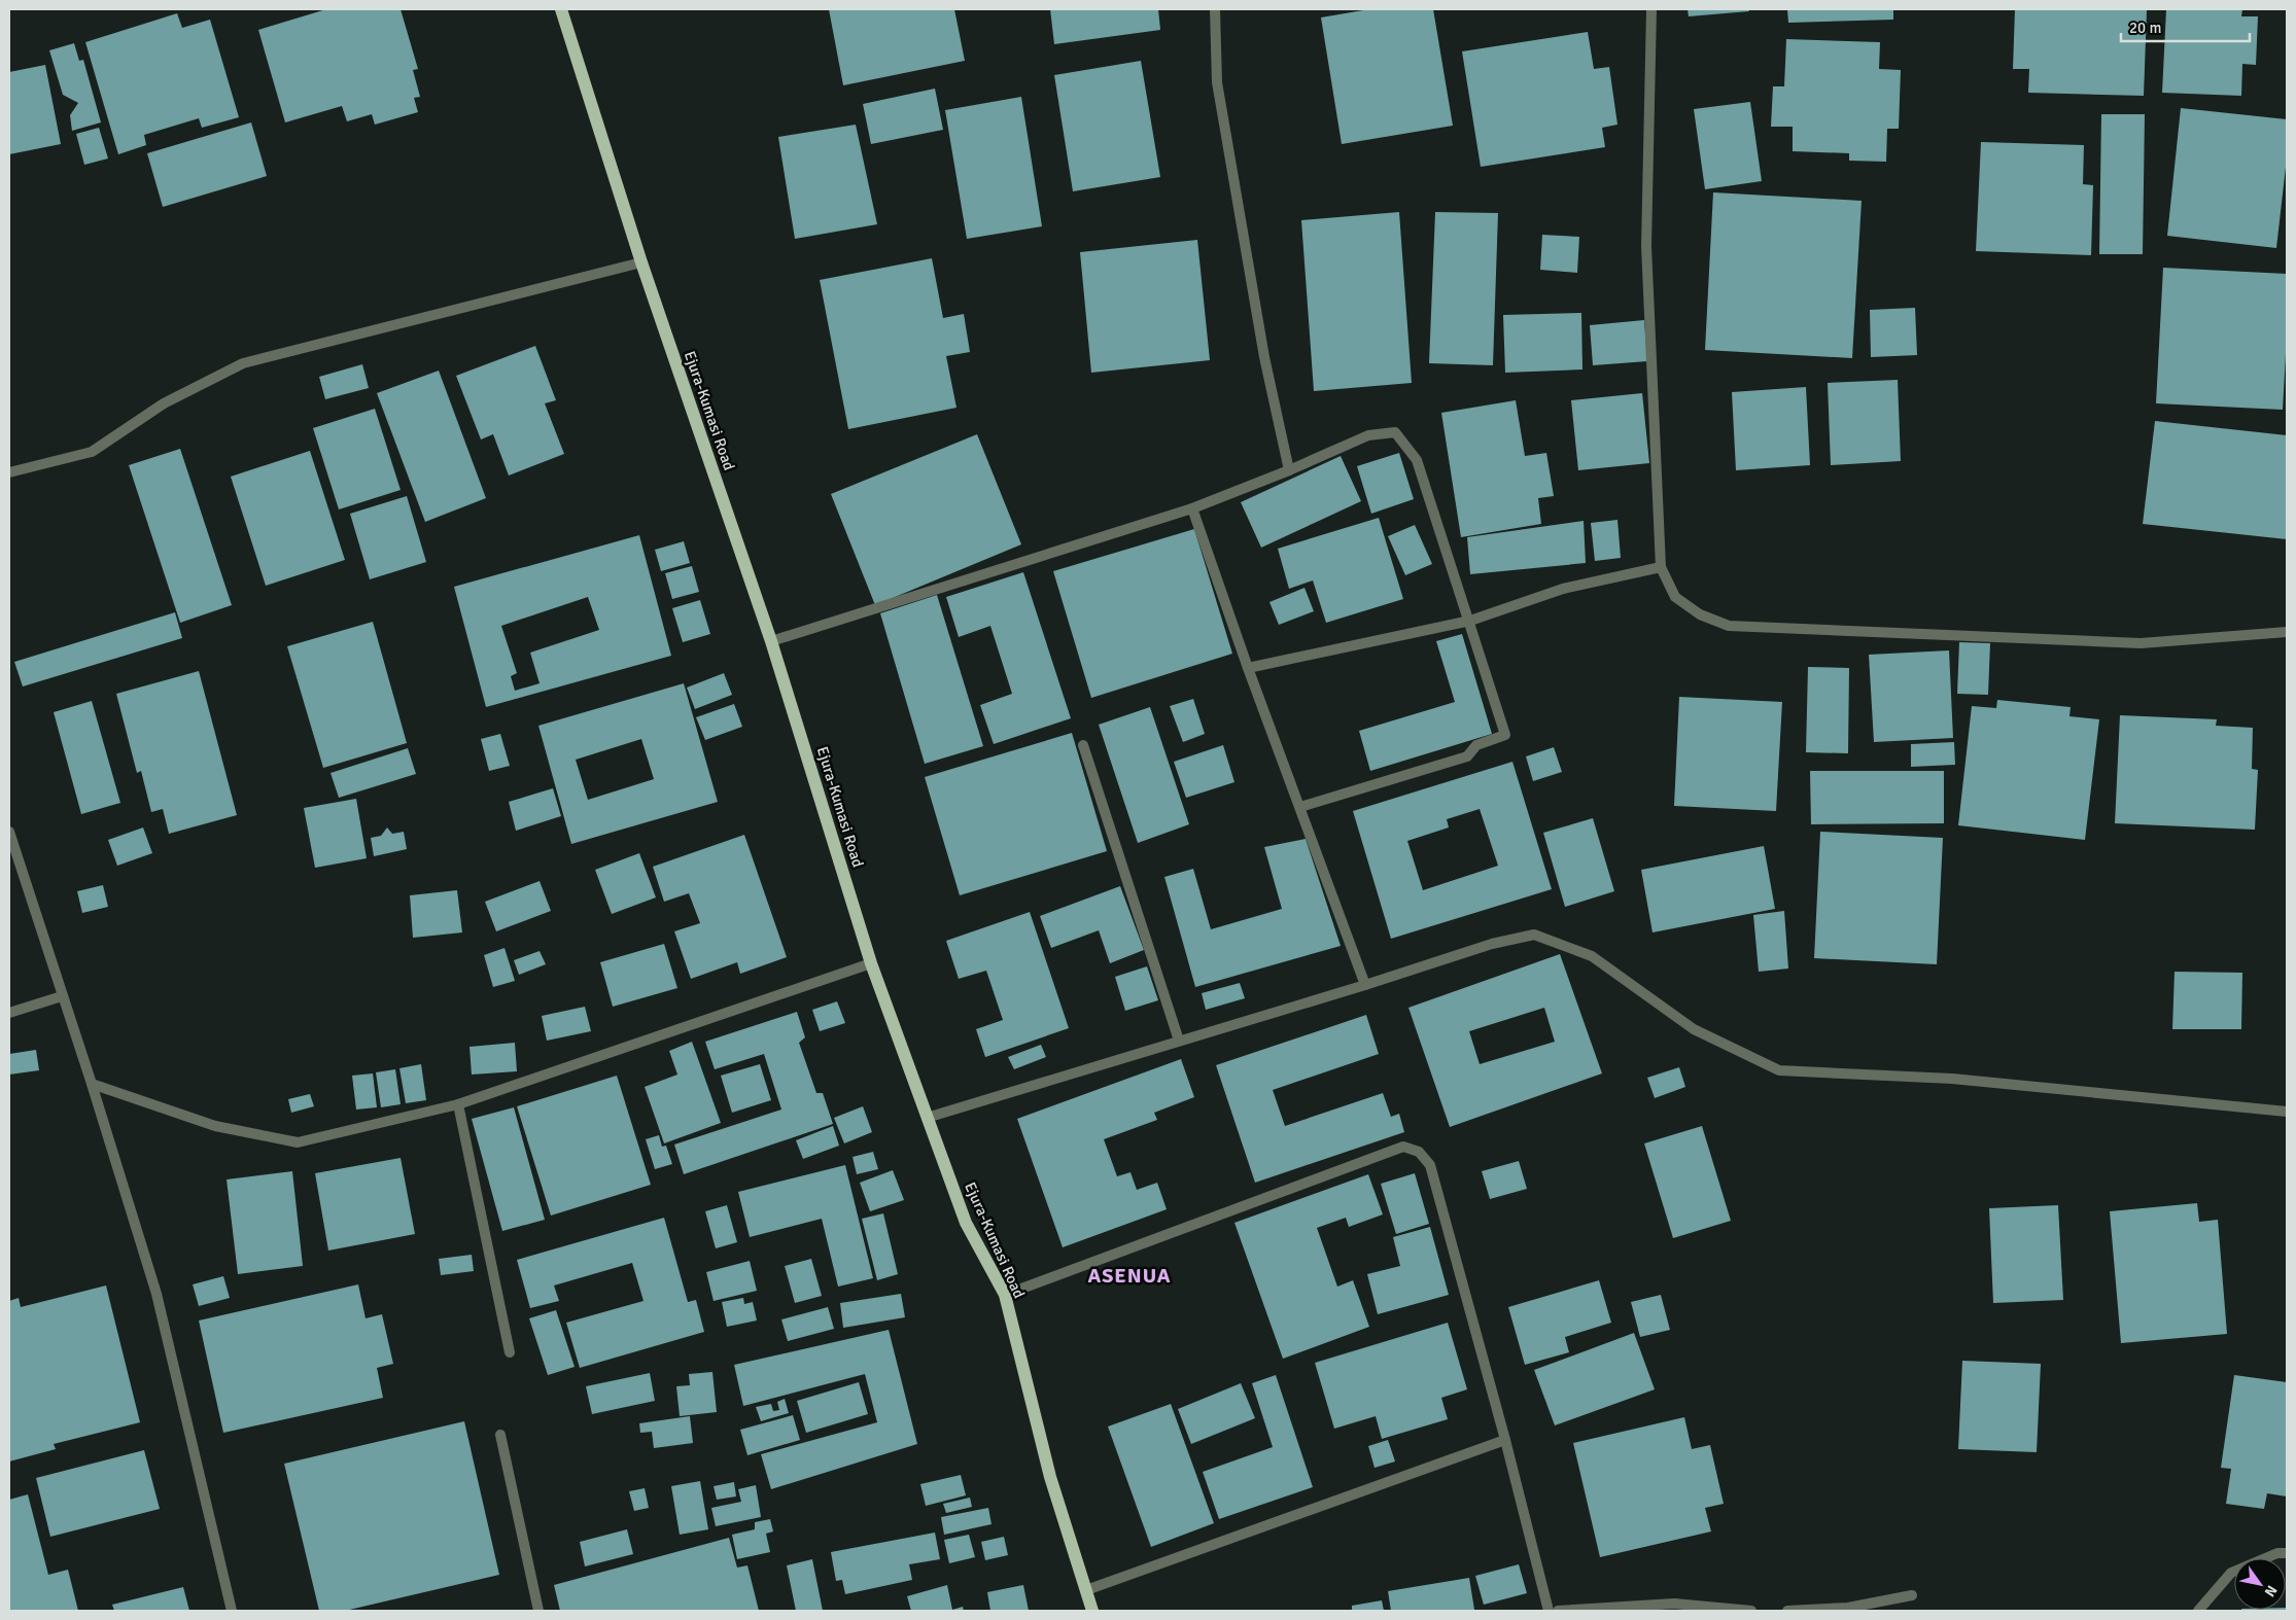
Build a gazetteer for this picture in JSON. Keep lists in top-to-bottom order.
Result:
{
  "streets": {
    "main road": ["Ejura-Kumasi Road"]
  },
  "districts": ["ASENUA"],
  "scale_bar": "20 m",
  "north": "bottom right"
}
